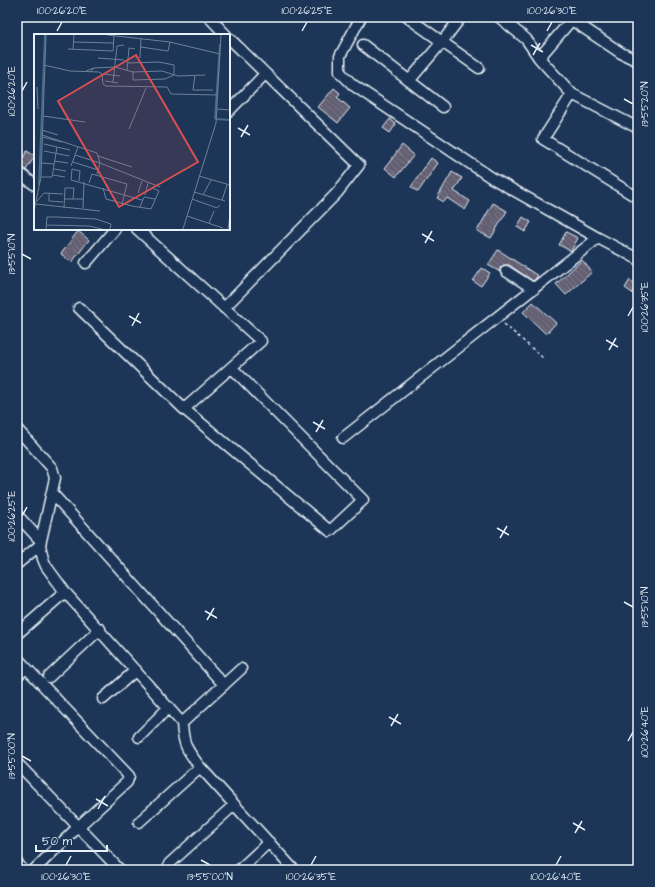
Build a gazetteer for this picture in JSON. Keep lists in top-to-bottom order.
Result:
{
  "scale_bar": "50 m",
  "coordinates": [
    "100°26'20\"E",
    "100°26'25\"E",
    "100°26'30\"E",
    "13°55'20\"N",
    "13°55'10\"N",
    "100°26'35\"E",
    "100°26'40\"E",
    "13°55'00\"N"
  ]
}
